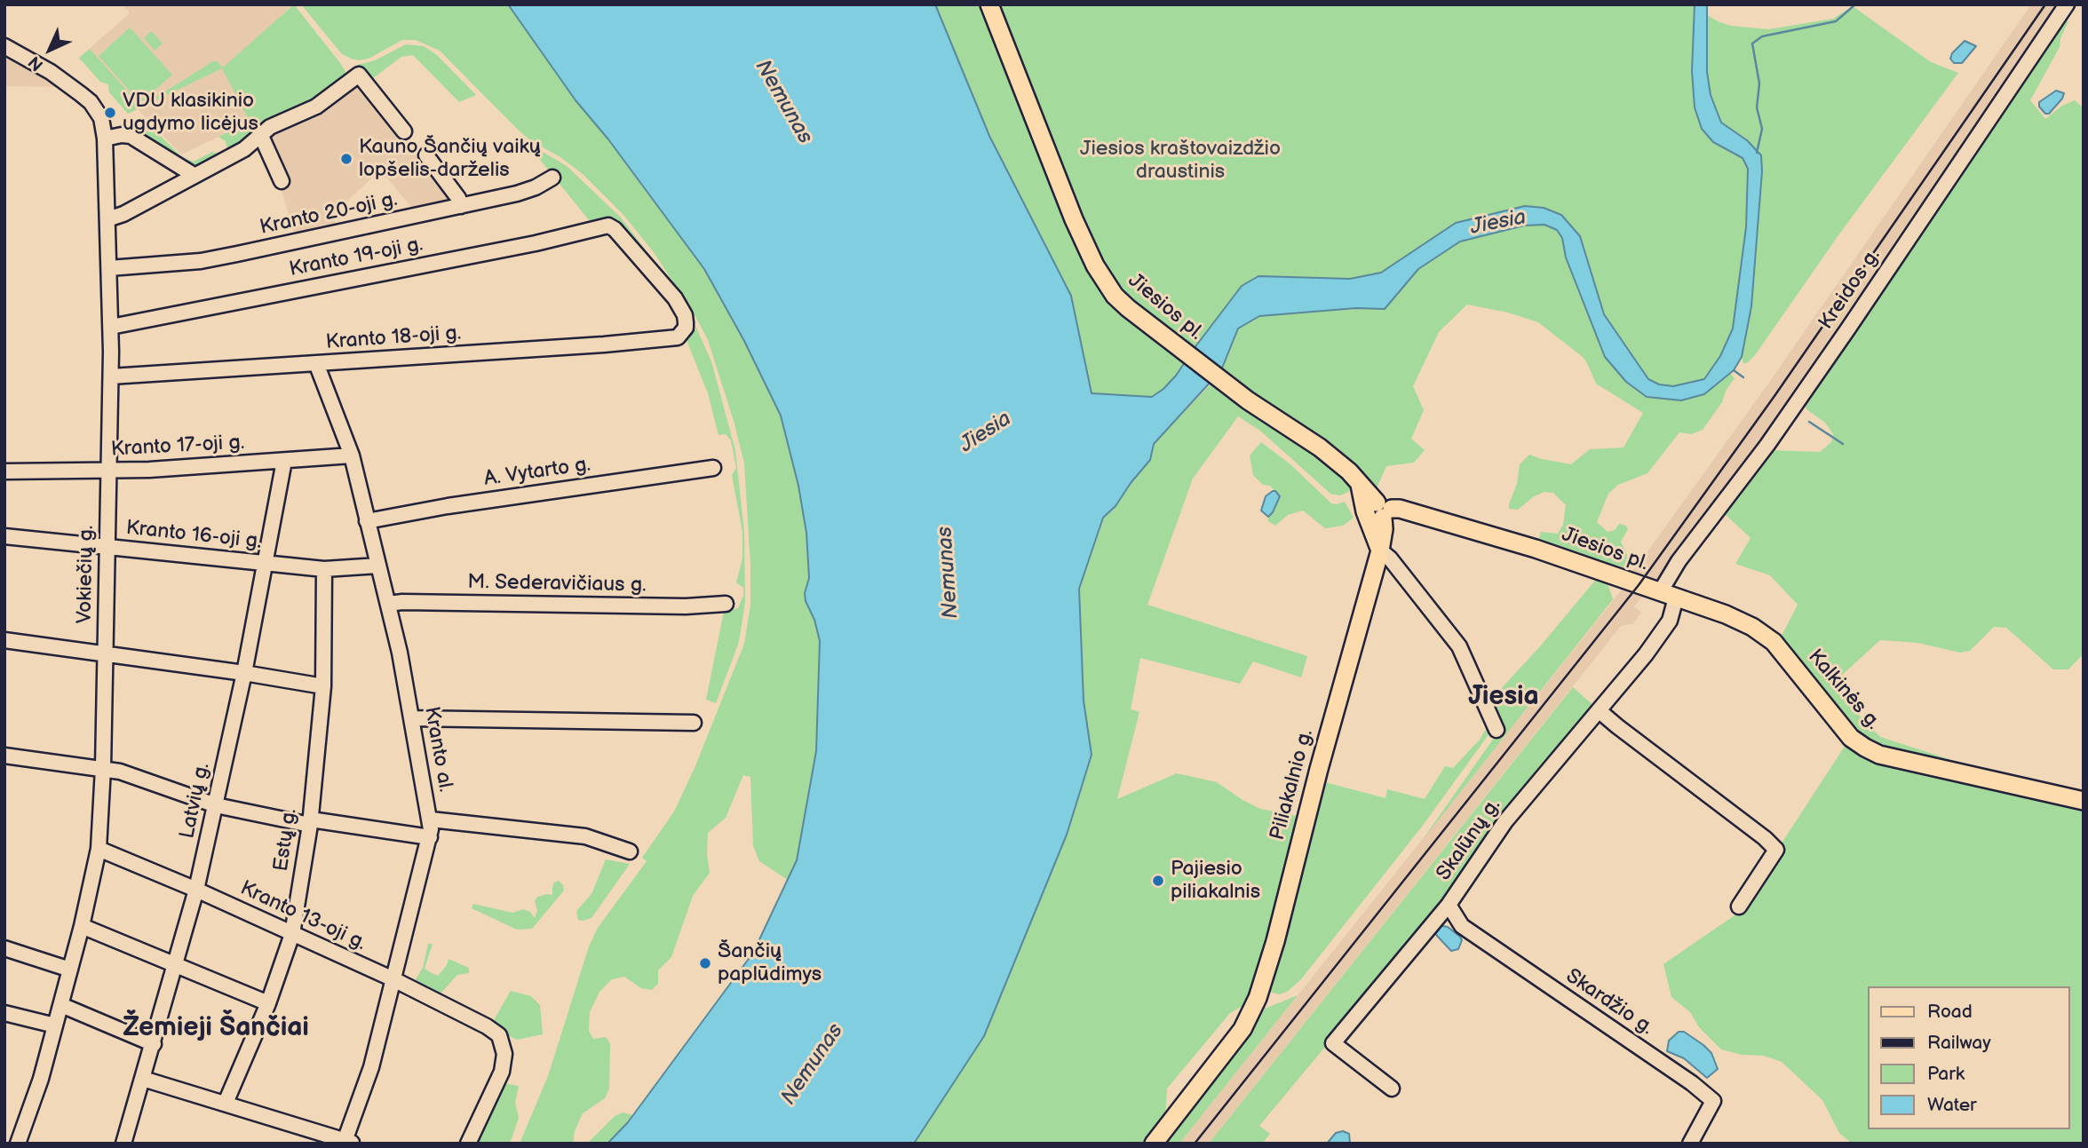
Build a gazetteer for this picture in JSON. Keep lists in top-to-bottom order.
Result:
{
  "streets": {
    "main road": ["Jiesios pl.", "Kalkinės g.", "Piliakalnio g."],
    "street": [
      "Kranto 20-oji g.",
      "Kranto 19-oji g.",
      "Kreidos g.",
      "Kranto 18-oji g.",
      "Kranto 17-oji g.",
      "A. Vytarto g.",
      "Kranto 16-oji g.",
      "Vokiečių g.",
      "M. Sederavičiaus g.",
      "Kranto al.",
      "Latvių g.",
      "Estų g.",
      "Skalūnų g.",
      "Kranto 13-oji g.",
      "Skardžio g."
    ]
  },
  "crossings": [
    ["Kranto 20-oji g.", "Vokiečių g."],
    ["Kranto 19-oji g.", "Kranto 18-oji g."],
    ["Kranto 19-oji g.", "Vokiečių g."],
    ["Kreidos g.", "Jiesios pl."],
    ["Kreidos g.", "Kalkinės g."],
    ["Kreidos g.", "Skalūnų g."],
    ["Jiesios pl.", "Kalkinės g."],
    ["Jiesios pl.", "Piliakalnio g."],
    ["Jiesios pl.", "Skalūnų g."],
    ["Kranto 18-oji g.", "Vokiečių g."],
    ["Kranto 18-oji g.", "Kranto al."],
    ["Kranto 17-oji g.", "Vokiečių g."],
    ["Kranto 17-oji g.", "Kranto al."],
    ["Kranto 17-oji g.", "Latvių g."],
    ["A. Vytarto g.", "Kranto al."],
    ["Kranto 16-oji g.", "Vokiečių g."],
    ["Kranto 16-oji g.", "Kranto al."],
    ["Kranto 16-oji g.", "Latvių g."],
    ["Kranto 16-oji g.", "Estų g."],
    ["Vokiečių g.", "Kranto 13-oji g."],
    ["M. Sederavičiaus g.", "Kranto al."],
    ["Kalkinės g.", "Skalūnų g."],
    ["Kranto al.", "Kranto 13-oji g."],
    ["Latvių g.", "Kranto 13-oji g."],
    ["Estų g.", "Kranto 13-oji g."],
    ["Skalūnų g.", "Skardžio g."]
  ],
  "districts": ["Jiesia", "Žemieji Šančiai"],
  "water": ["Nemunas", "Jiesia"],
  "parks": ["Jiesios kraštovaizdžio draustinis"],
  "places": [
    "VDU klasikinio ugdymo licėjus",
    "Kauno Šančių vaikų lopšelis-darželis",
    "Pajiesio piliakalnis",
    "Šančių paplūdimys"
  ],
  "legend": [
    "Road",
    "Railway",
    "Park",
    "Water"
  ],
  "north": "bottom left"
}
